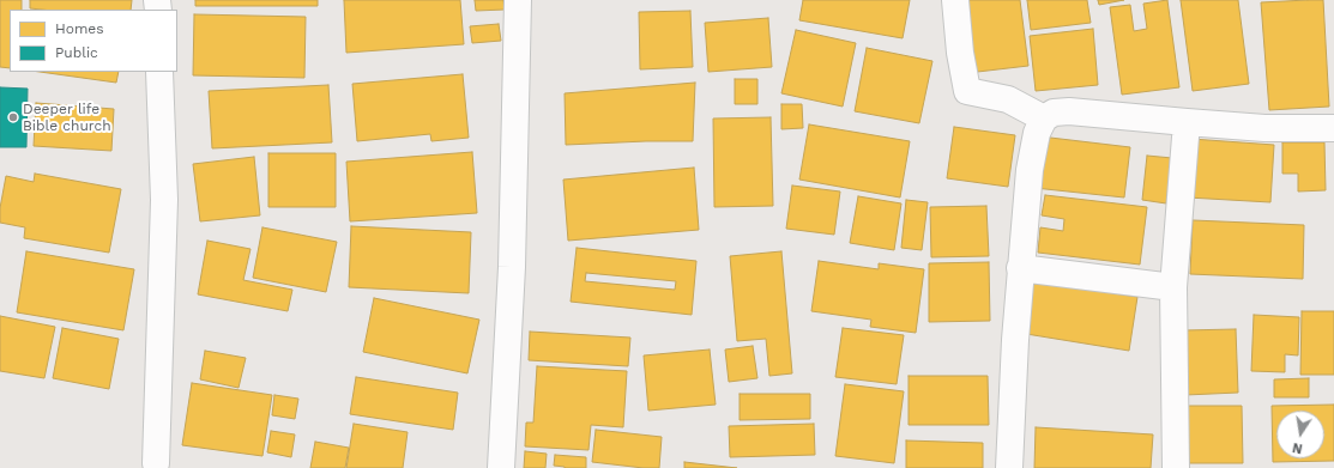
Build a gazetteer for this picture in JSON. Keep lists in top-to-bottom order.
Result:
{
  "places": ["Deeper life Bible church"],
  "legend": ["Homes", "Public"],
  "north": "bottom"
}
